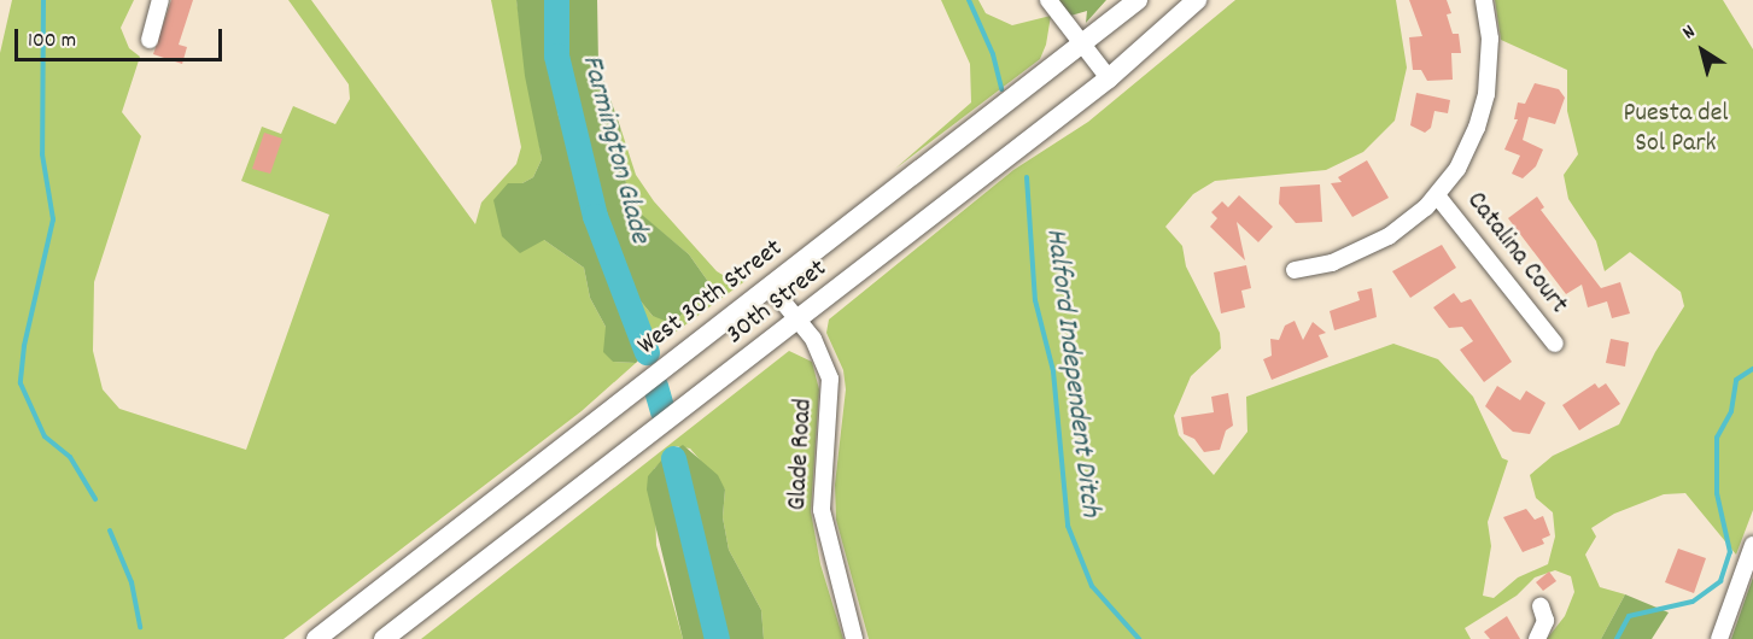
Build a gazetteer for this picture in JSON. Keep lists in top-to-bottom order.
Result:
{
  "streets": {
    "main road": ["West 30th Street", "30th Street"],
    "street": ["Catalina Court", "Glade Road"]
  },
  "crossings": [
    ["West 30th Street", "Glade Road"],
    ["30th Street", "Glade Road"]
  ],
  "water": ["Farmington Glade", "Halford Independent Ditch"],
  "parks": ["Puesta del Sol Park"],
  "scale_bar": "100 m",
  "north": "top left"
}
